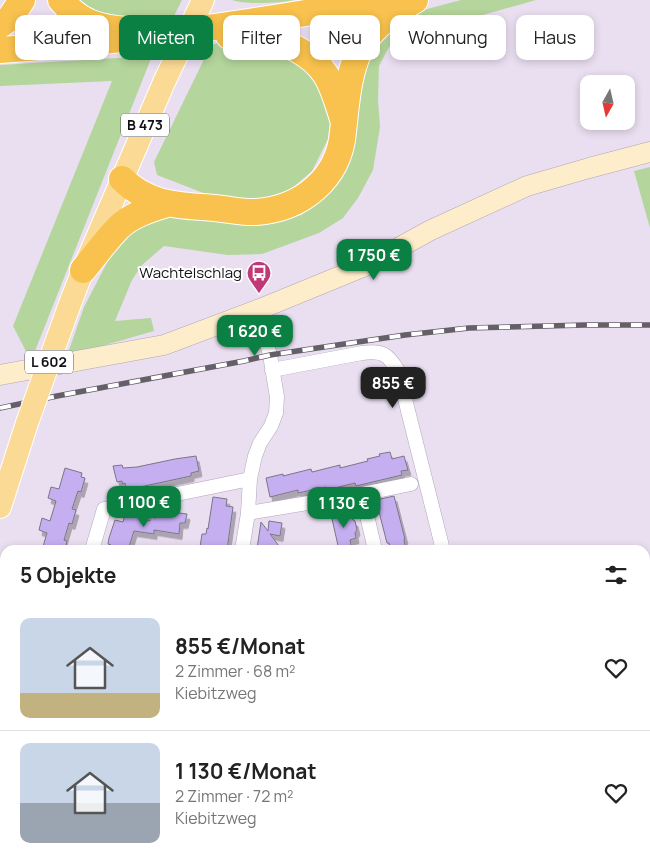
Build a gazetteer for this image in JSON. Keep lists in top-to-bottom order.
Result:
{
  "streets": {
    "main road": ["B 473", "L 602"]
  },
  "crossings": [
    ["B 473", "L 602"]
  ],
  "places": {
    "bus stop": ["Wachtelschlag"]
  },
  "north": "bottom",
  "page": {
    "chip": [
      "Kaufen",
      "Mieten",
      "Filter",
      "Neu",
      "Wohnung",
      "Haus"
    ],
    "price": [
      "1 750 €",
      "1 620 €",
      "855 €",
      "1 100 €",
      "1 130 €"
    ],
    "heading": "5 Objekte",
    "list": [
      {
        "name": "855 €/Monat",
        "note": "2 Zimmer · 68 m² · Kiebitzweg"
      },
      {
        "name": "1 130 €/Monat",
        "note": "2 Zimmer · 72 m² · Kiebitzweg"
      }
    ]
  }
}
